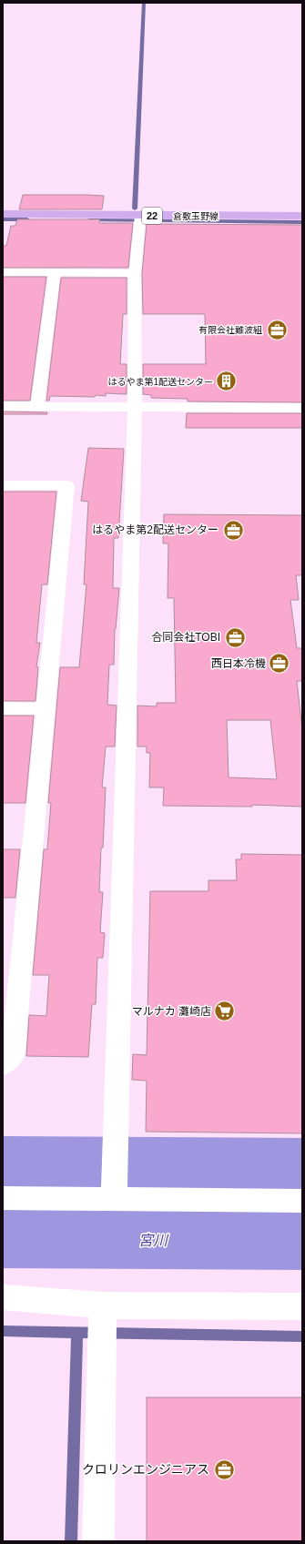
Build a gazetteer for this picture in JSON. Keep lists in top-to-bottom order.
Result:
{
  "streets": {
    "main road": ["22", "倉敷玉野線"]
  },
  "water": ["宮川"],
  "places": {
    "office": [
      "有限会社難波組",
      "はるやま第2配送センター",
      "合同会社TOBI",
      "西日本冷機",
      "クロリンエンジニアス"
    ],
    "building": ["はるやま第1配送センター"],
    "supermarket": ["マルナカ 灘崎店"]
  }
}
